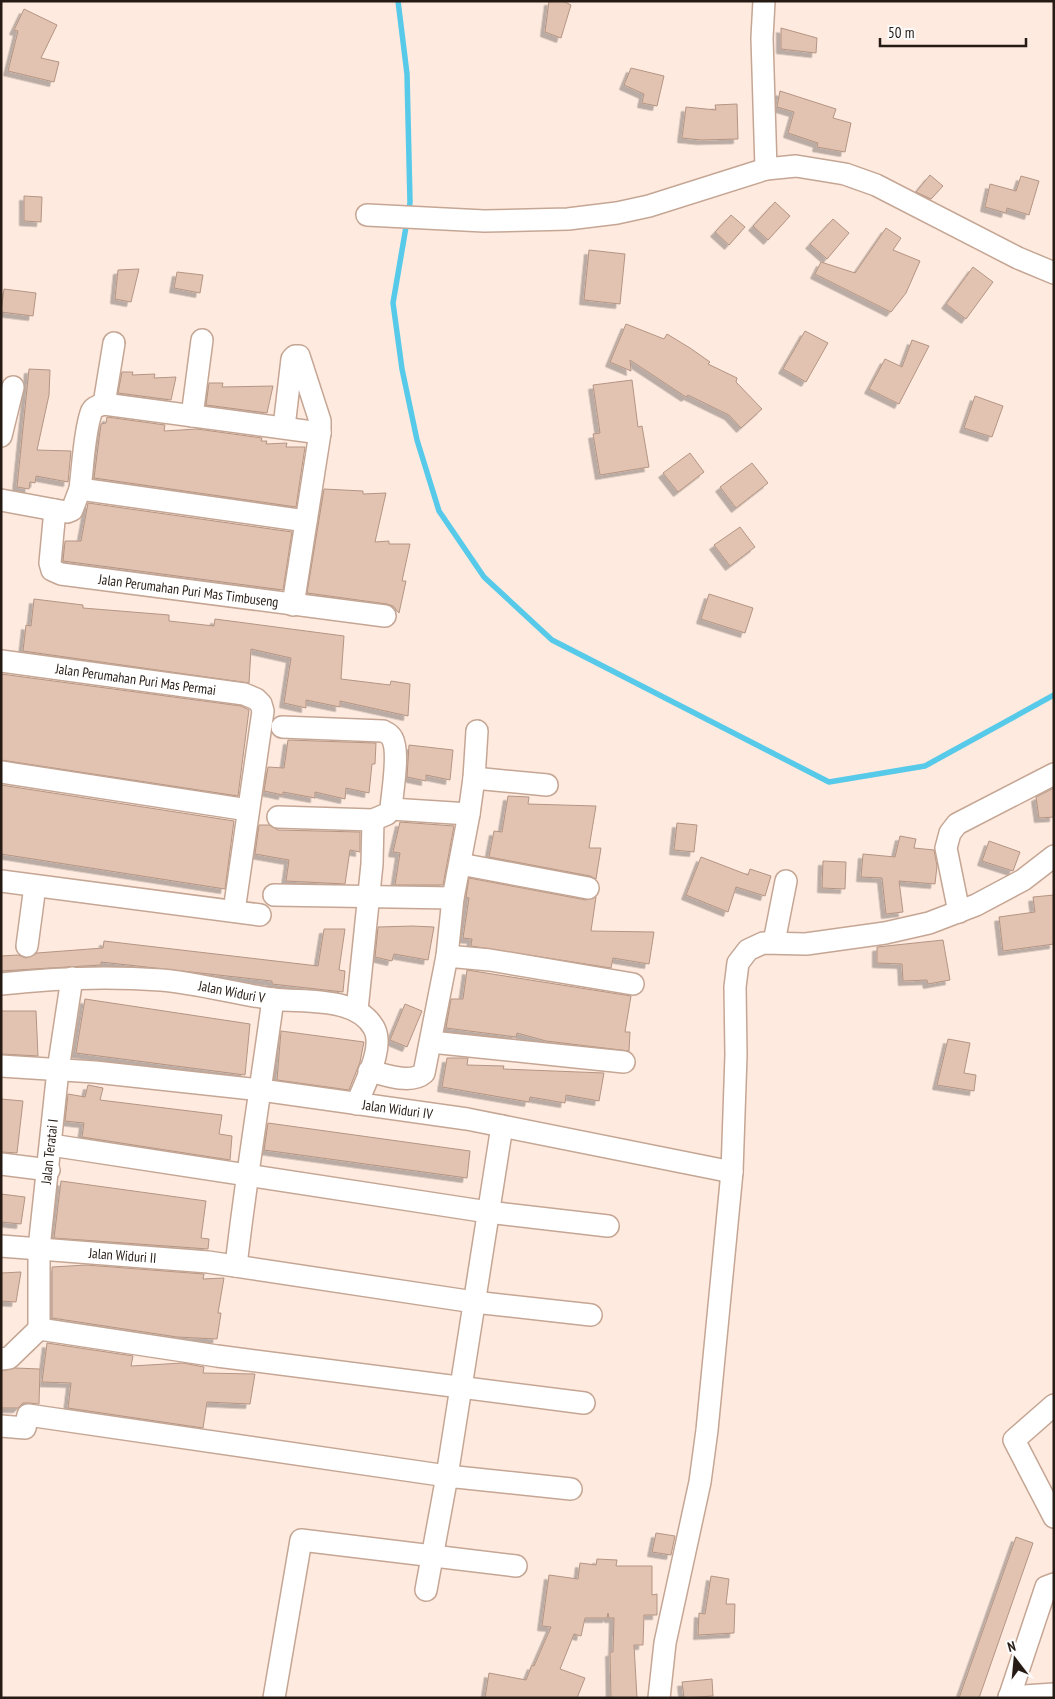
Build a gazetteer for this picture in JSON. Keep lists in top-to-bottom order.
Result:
{
  "streets": {
    "street": [
      "Jalan Perumahan Puri Mas Timbuseng",
      "Jalan Perumahan Puri Mas Permai",
      "Jalan Widuri V",
      "Jalan Widuri IV",
      "Jalan Teratai I",
      "Jalan Widuri II"
    ]
  },
  "crossings": [
    ["Jalan Widuri V", "Jalan Teratai I"],
    ["Jalan Widuri IV", "Jalan Teratai I"],
    ["Jalan Teratai I", "Jalan Widuri II"]
  ],
  "scale_bar": "50 m",
  "north": "top"
}
